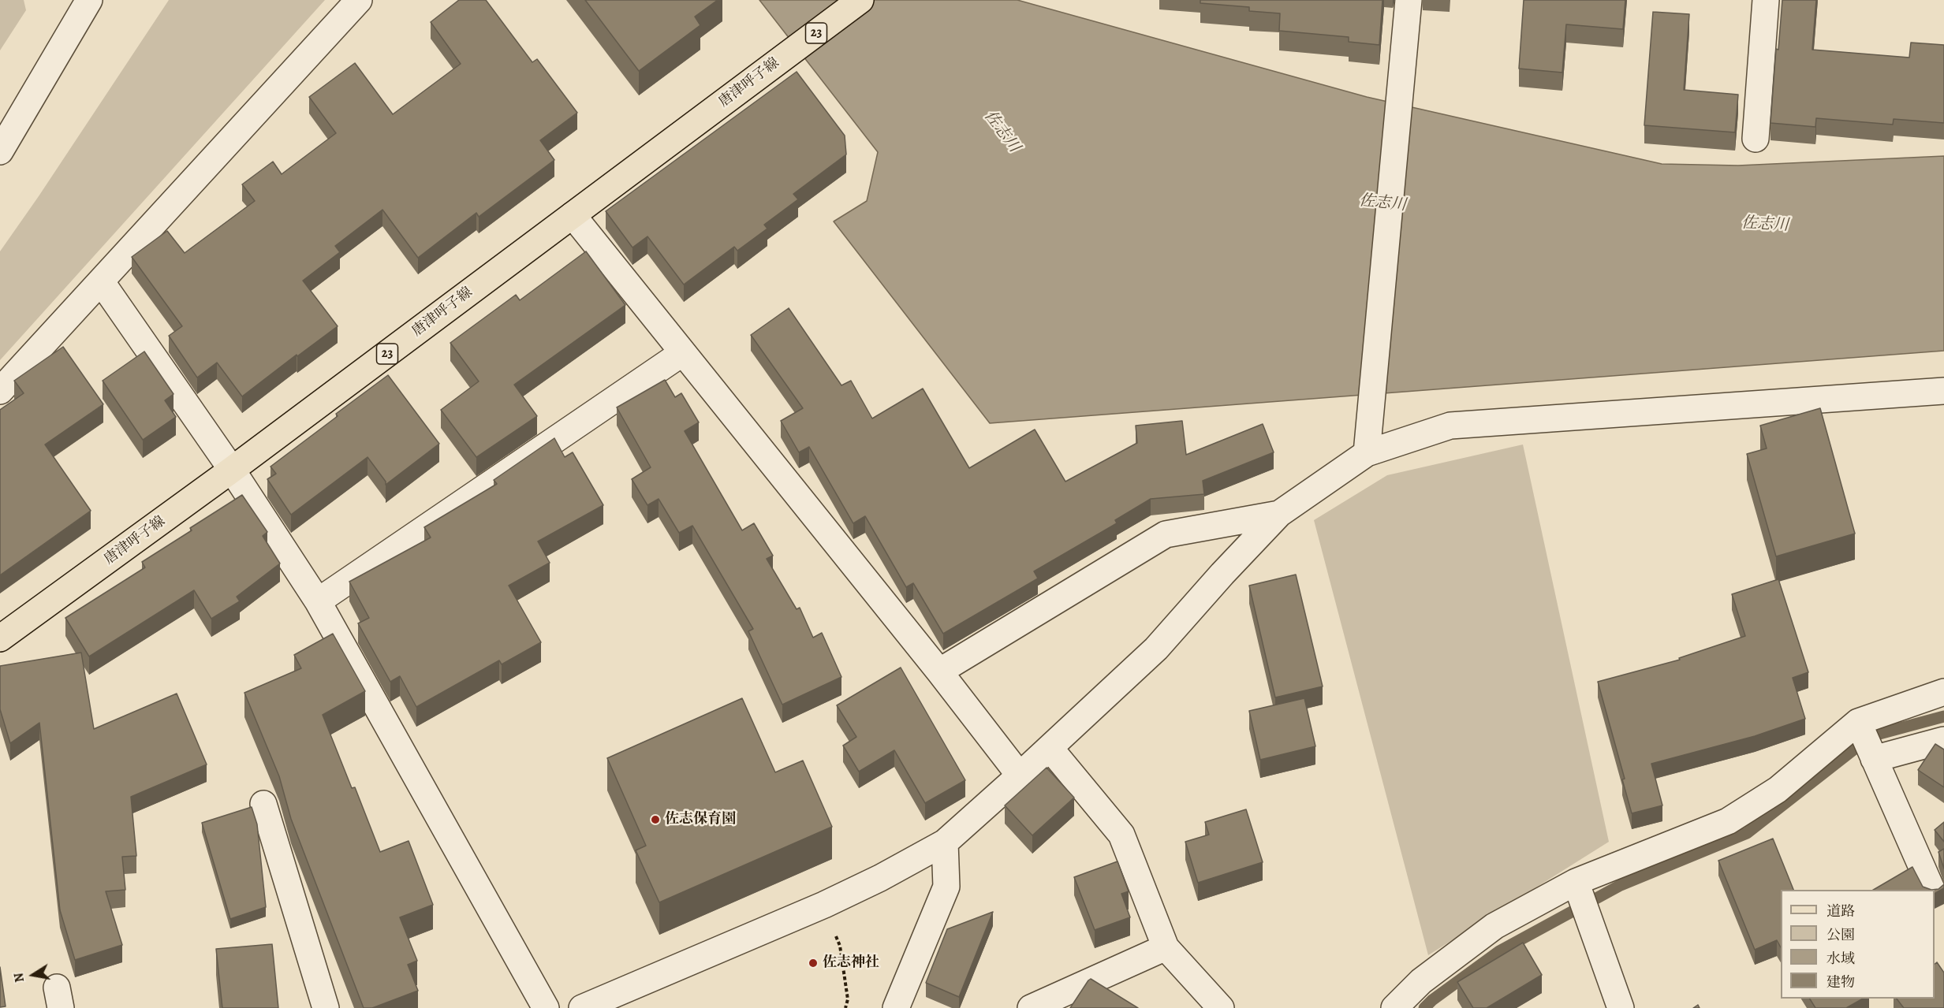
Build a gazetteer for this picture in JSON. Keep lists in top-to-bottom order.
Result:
{
  "streets": {
    "main road": ["23", "唐津呼子線"]
  },
  "water": ["佐志川"],
  "places": ["佐志保育園", "佐志神社"],
  "legend": [
    "道路",
    "公園",
    "水域",
    "建物"
  ],
  "north": "left"
}
